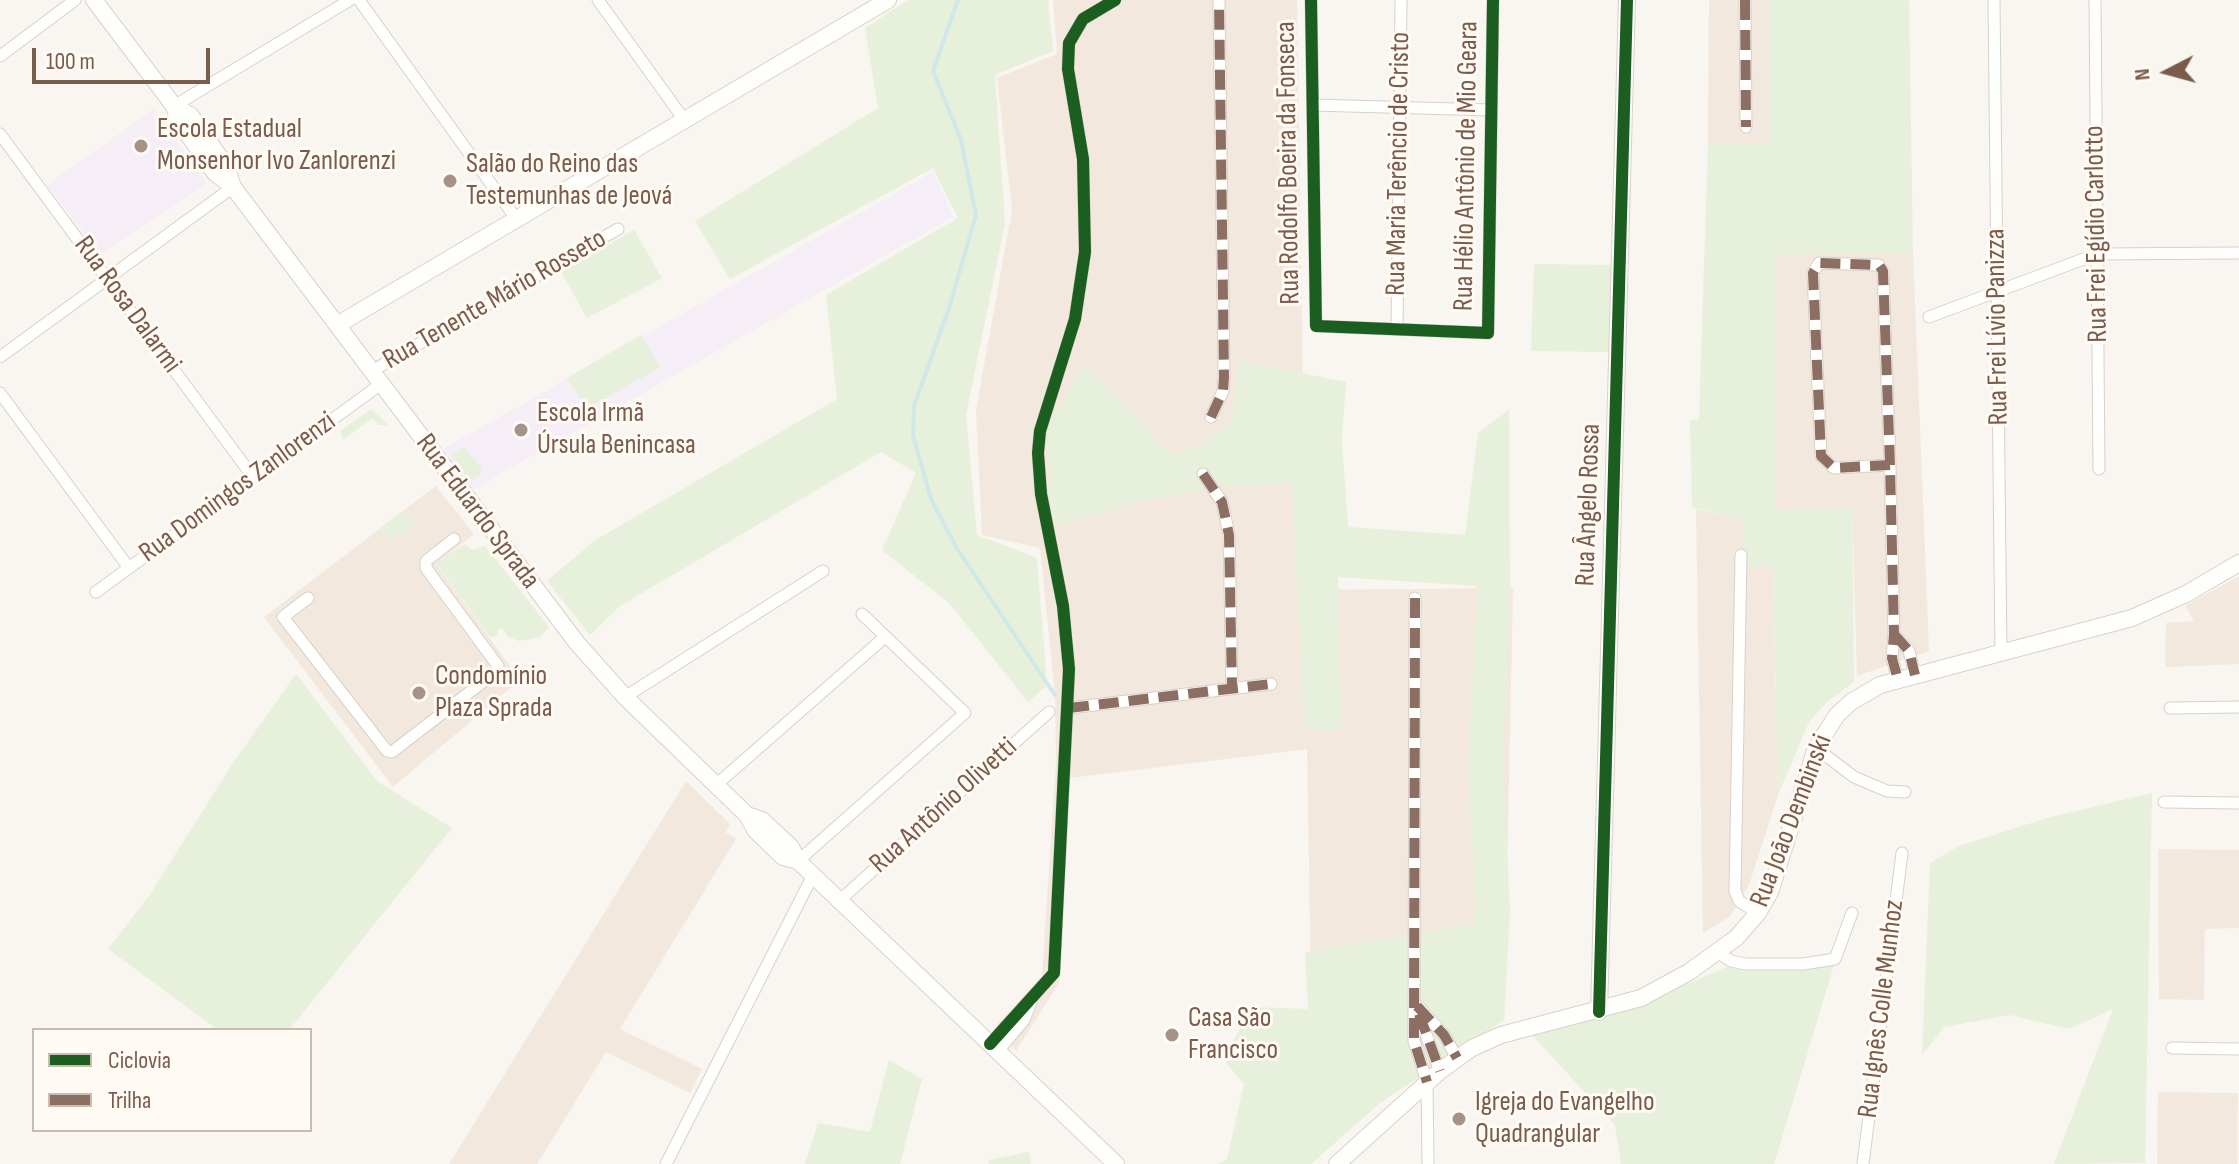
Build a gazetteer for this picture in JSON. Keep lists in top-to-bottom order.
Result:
{
  "streets": {
    "main road": ["Rua Ângelo Rossa", "Rua Eduardo Sprada", "Rua João Dembinski"],
    "street": [
      "Rua Rodolfo Boeira da Fonseca",
      "Rua Maria Terêncio de Cristo",
      "Rua Hélio Antônio de Mio Geara",
      "Rua Frei Egídio Carlotto",
      "Rua Tenente Mário Rosseto",
      "Rua Rosa Dalarmi",
      "Rua Frei Lívio Panizza",
      "Rua Domingos Zanlorenzi",
      "Rua Antônio Olivetti",
      "Rua Ignês Colle Munhoz"
    ]
  },
  "crossings": [
    ["Rua Rodolfo Boeira da Fonseca", "Rua Maria Terêncio de Cristo"],
    ["Rua Rodolfo Boeira da Fonseca", "Rua Hélio Antônio de Mio Geara"],
    ["Rua Maria Terêncio de Cristo", "Rua Hélio Antônio de Mio Geara"],
    ["Rua Tenente Mário Rosseto", "Rua Domingos Zanlorenzi"],
    ["Rua Tenente Mário Rosseto", "Rua Eduardo Sprada"],
    ["Rua Rosa Dalarmi", "Rua Domingos Zanlorenzi"],
    ["Rua Frei Lívio Panizza", "Rua João Dembinski"],
    ["Rua Domingos Zanlorenzi", "Rua Eduardo Sprada"],
    ["Rua Ângelo Rossa", "Rua João Dembinski"],
    ["Rua Eduardo Sprada", "Rua Antônio Olivetti"]
  ],
  "places": [
    "Escola Estadual Monsenhor Ivo Zanlorenzi",
    "Salão do Reino das Testemunhas de Jeová",
    "Escola Irmã Úrsula Benincasa",
    "Condomínio Plaza Sprada",
    "Casa São Francisco",
    "Igreja do Evangelho Quadrangular"
  ],
  "legend": ["Ciclovia", "Trilha"],
  "scale_bar": "100 m",
  "north": "left"
}
